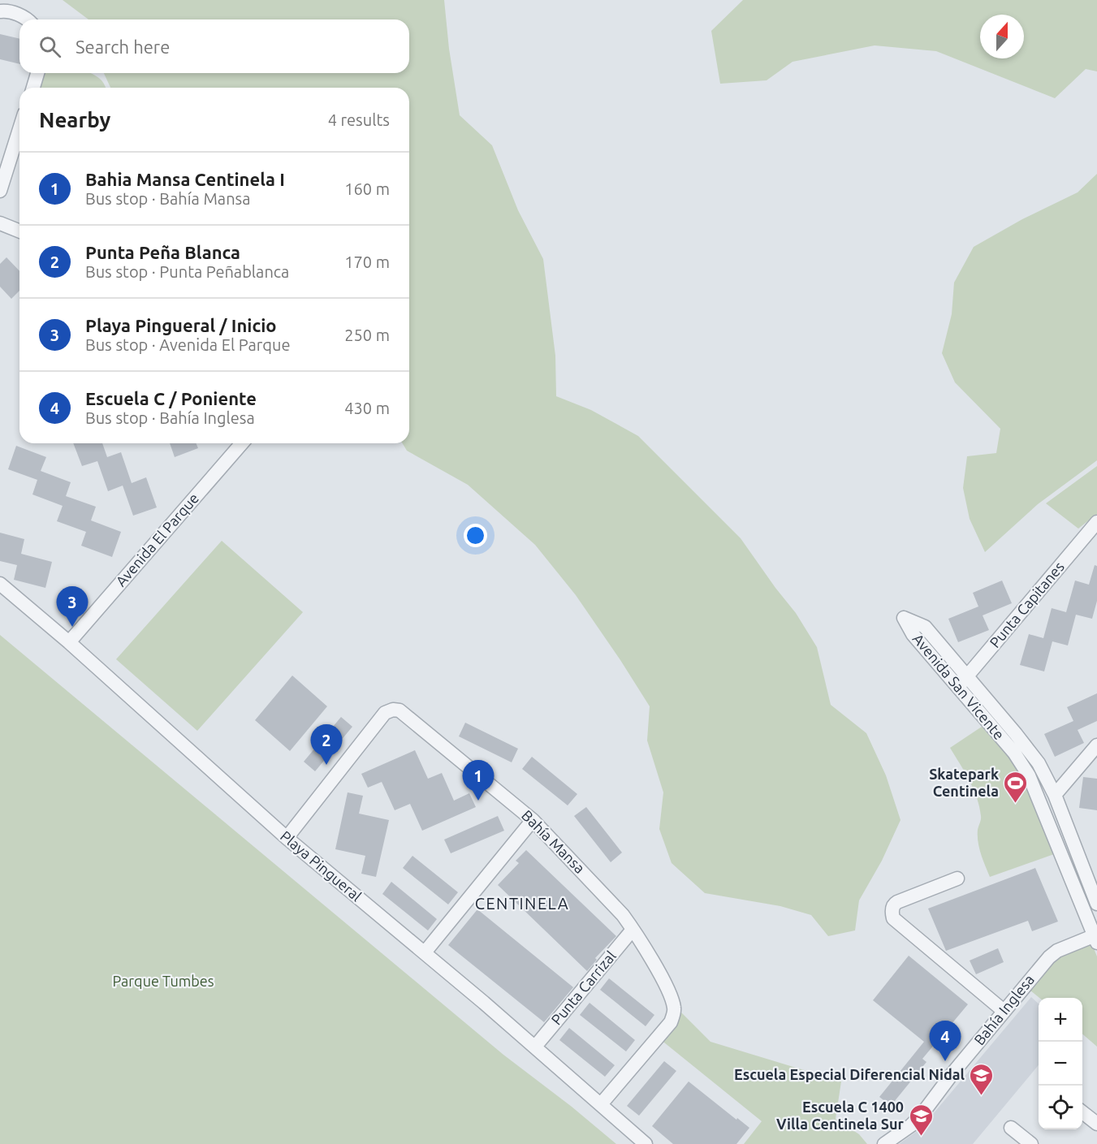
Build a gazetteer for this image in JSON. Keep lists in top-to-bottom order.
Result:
{
  "streets": {
    "street": [
      "Avenida El Parque",
      "Punta Capitanes",
      "Avenida San Vicente",
      "Bahía Mansa",
      "Playa Pingueral",
      "Punta Carrizal",
      "Bahía Inglesa"
    ]
  },
  "crossings": [
    ["Avenida El Parque", "Playa Pingueral"],
    ["Punta Capitanes", "Avenida San Vicente"],
    ["Avenida San Vicente", "Bahía Inglesa"],
    ["Bahía Mansa", "Playa Pingueral"],
    ["Bahía Mansa", "Punta Carrizal"],
    ["Playa Pingueral", "Punta Carrizal"]
  ],
  "districts": ["CENTINELA"],
  "parks": ["Parque Tumbes"],
  "places": {
    "sports": ["Skatepark Centinela"],
    "school or university": ["Escuela Especial Diferencial Nidal", "Escuela C 1400 Villa Centinela Sur"]
  },
  "north": "top",
  "page": {
    "search": "Search here",
    "heading": ["Nearby", "4 results"],
    "list": [
      {
        "mark": "1",
        "name": "Bahia Mansa Centinela I",
        "note": "Bus stop · Bahía Mansa",
        "value": "160 m"
      },
      {
        "mark": "2",
        "name": "Punta Peña Blanca",
        "note": "Bus stop · Punta Peñablanca",
        "value": "170 m"
      },
      {
        "mark": "3",
        "name": "Playa Pingueral / Inicio",
        "note": "Bus stop · Avenida El Parque",
        "value": "250 m"
      },
      {
        "mark": "4",
        "name": "Escuela C / Poniente",
        "note": "Bus stop · Bahía Inglesa",
        "value": "430 m"
      }
    ],
    "pins": [
      "3",
      "2",
      "1",
      "4"
    ],
    "map_buttons": ["+", "−"]
  }
}
